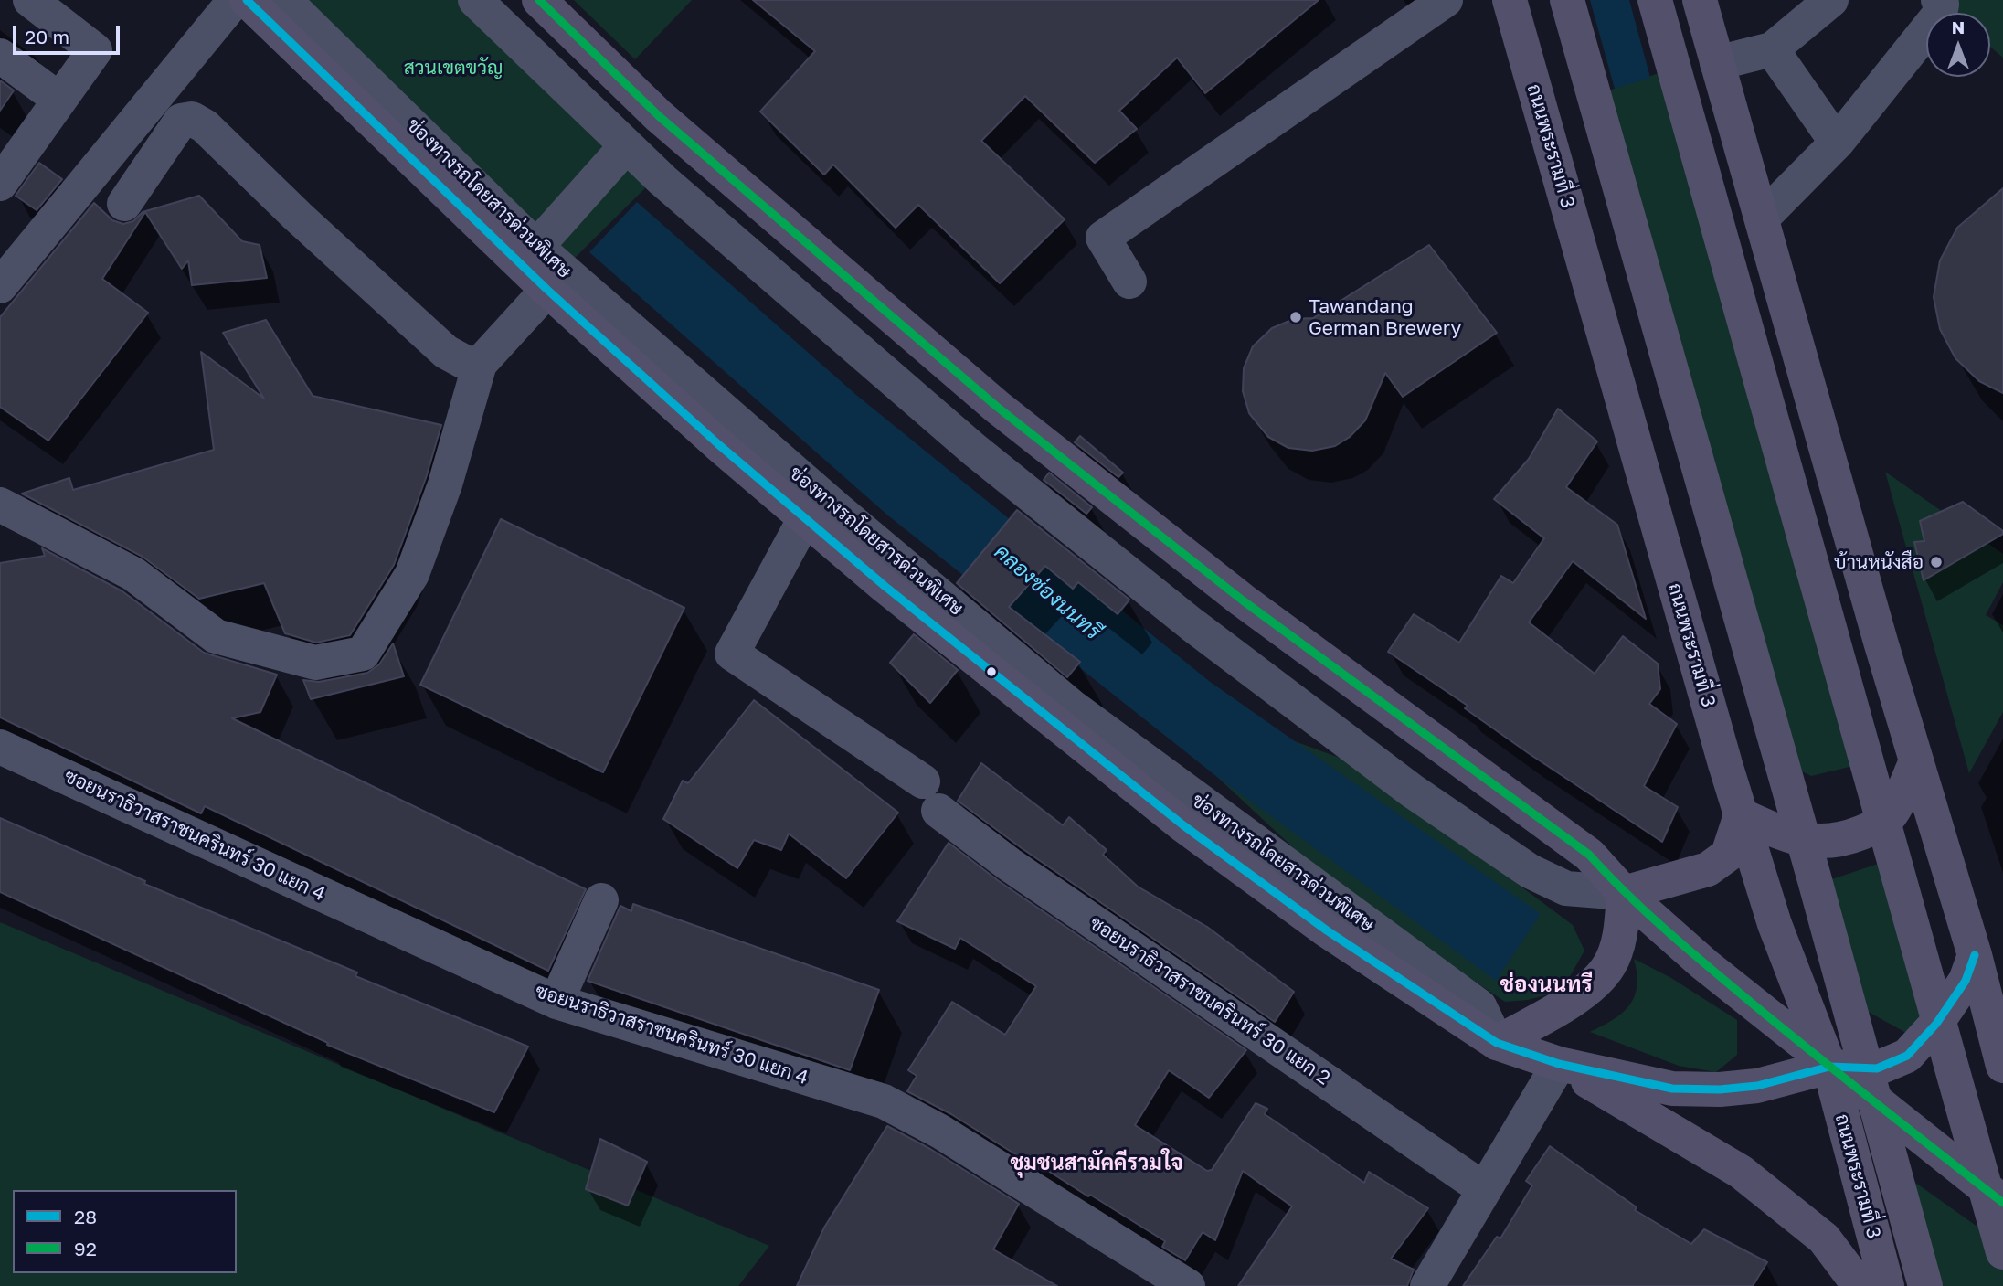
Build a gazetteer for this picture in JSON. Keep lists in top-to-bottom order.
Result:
{
  "streets": {
    "main road": ["ถนนพระรามที่ 3"],
    "street": ["ช่องทางรถโดยสารด่วนพิเศษ", "ซอยนราธิวาสราชนครินทร์ 30 แยก 4", "ซอยนราธิวาสราชนครินทร์ 30 แยก 2"]
  },
  "districts": ["ช่องนนทรี", "ชุมชนสามัคคีรวมใจ"],
  "water": ["คลองช่องนนทรี"],
  "parks": ["สวนเขตขวัญ"],
  "places": ["Tawandang German Brewery", "บ้านหนังสือ"],
  "lines": ["transit line 28", "transit line 92"],
  "legend": ["28", "92"],
  "scale_bar": "20 m",
  "north": "top"
}
